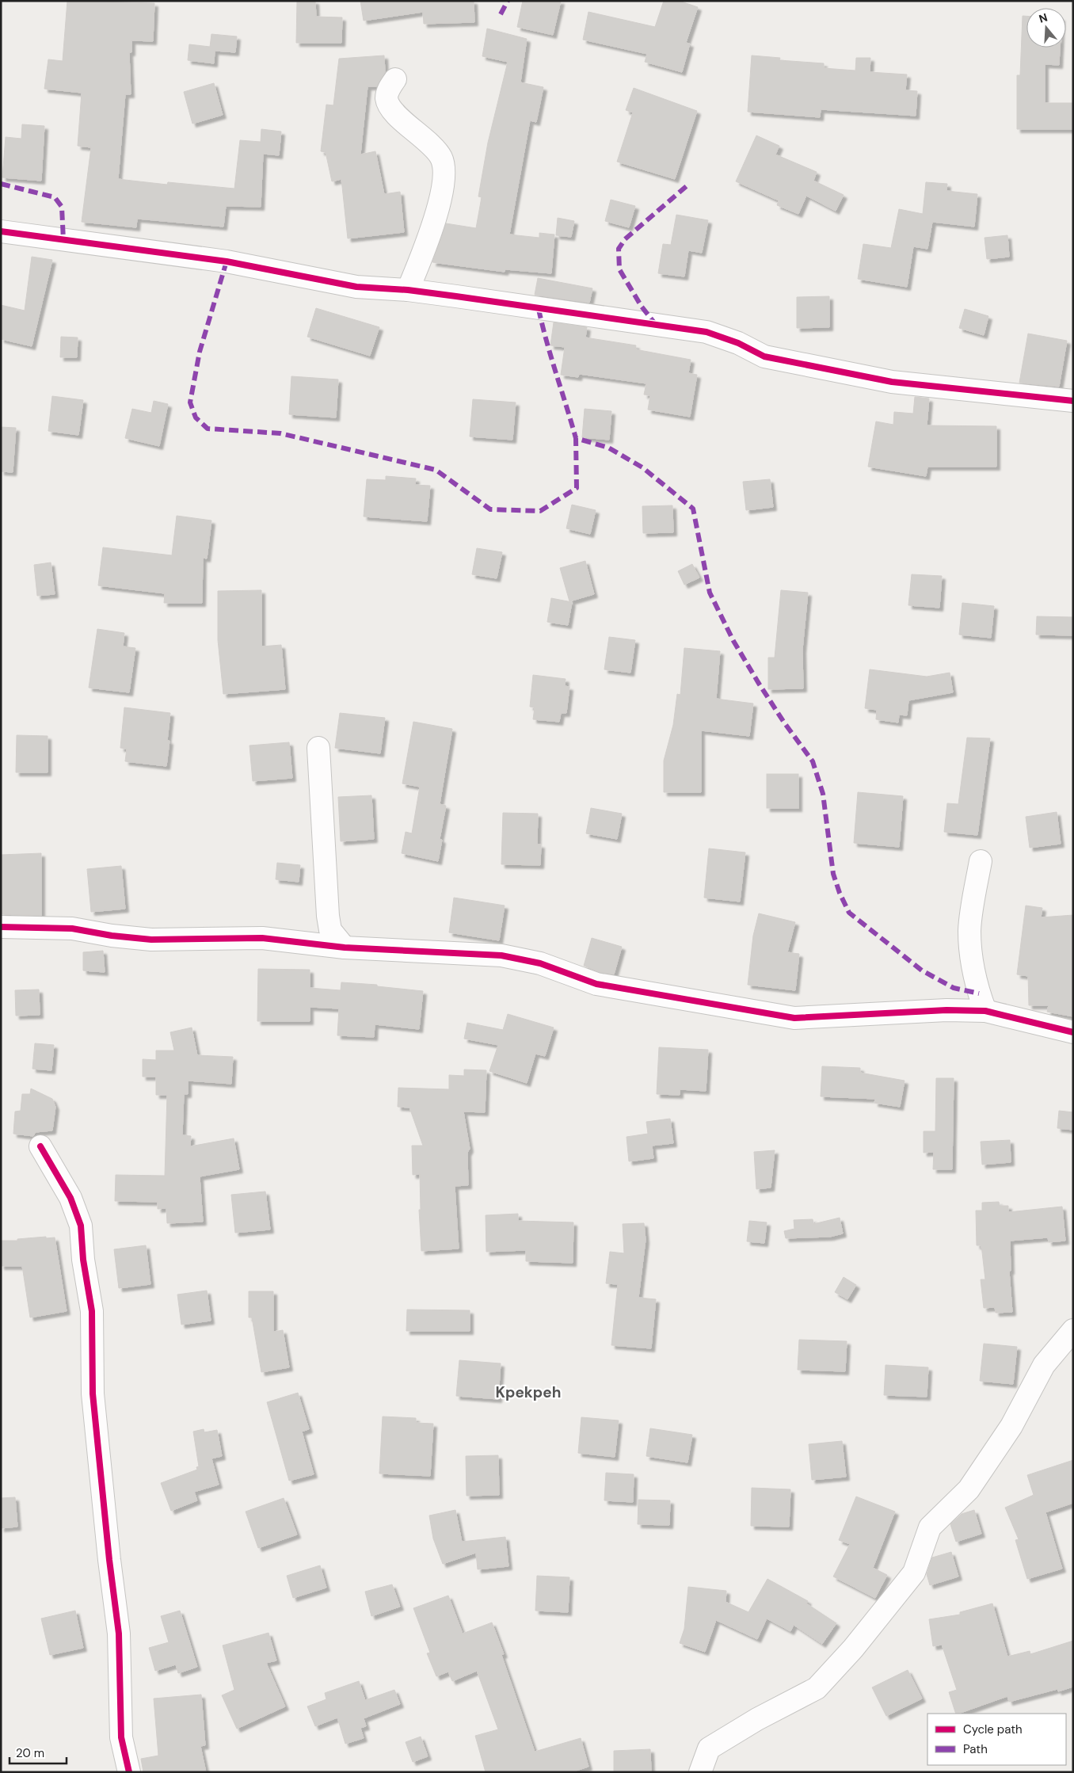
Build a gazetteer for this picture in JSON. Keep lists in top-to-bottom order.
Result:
{
  "districts": ["Kpekpeh"],
  "legend": ["Cycle path", "Path"],
  "scale_bar": "20 m",
  "north": "top"
}
